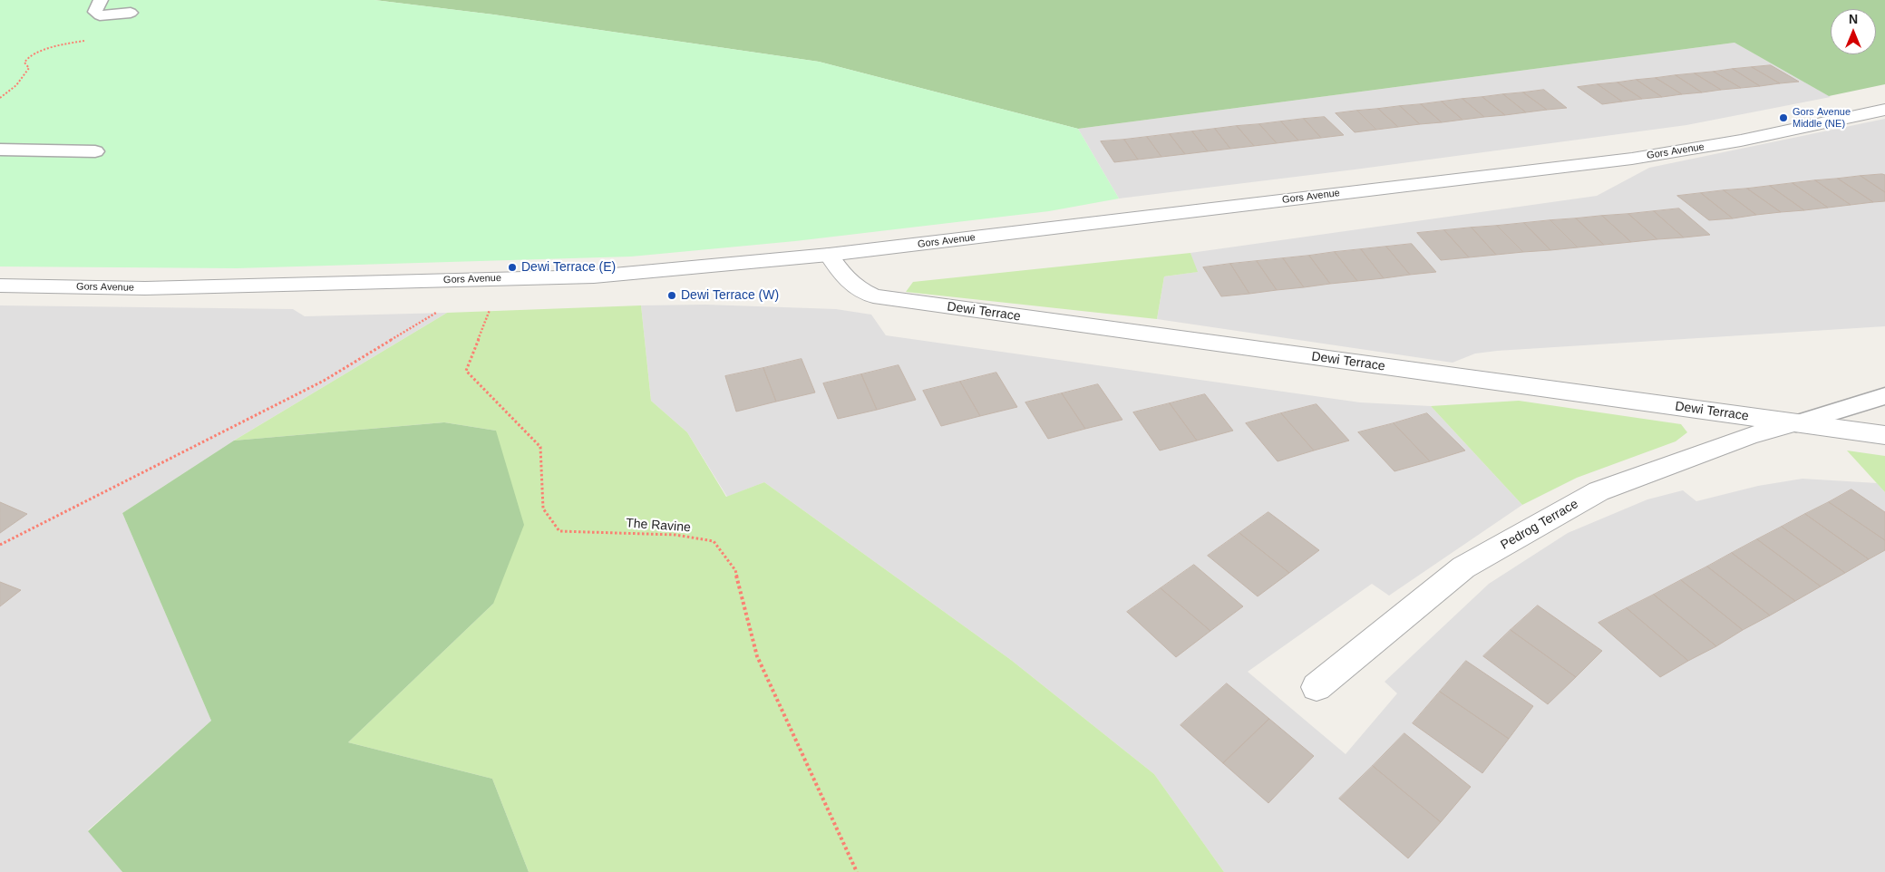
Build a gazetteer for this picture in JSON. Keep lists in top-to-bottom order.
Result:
{
  "streets": {
    "street": ["Gors Avenue", "Dewi Terrace", "Pedrog Terrace"],
    "path": ["The Ravine"]
  },
  "crossings": [
    ["Gors Avenue", "Dewi Terrace"],
    ["Dewi Terrace", "Pedrog Terrace"]
  ],
  "places": ["Gors Avenue Middle (NE)", "Dewi Terrace (E)", "Dewi Terrace (W)"],
  "north": "top"
}
